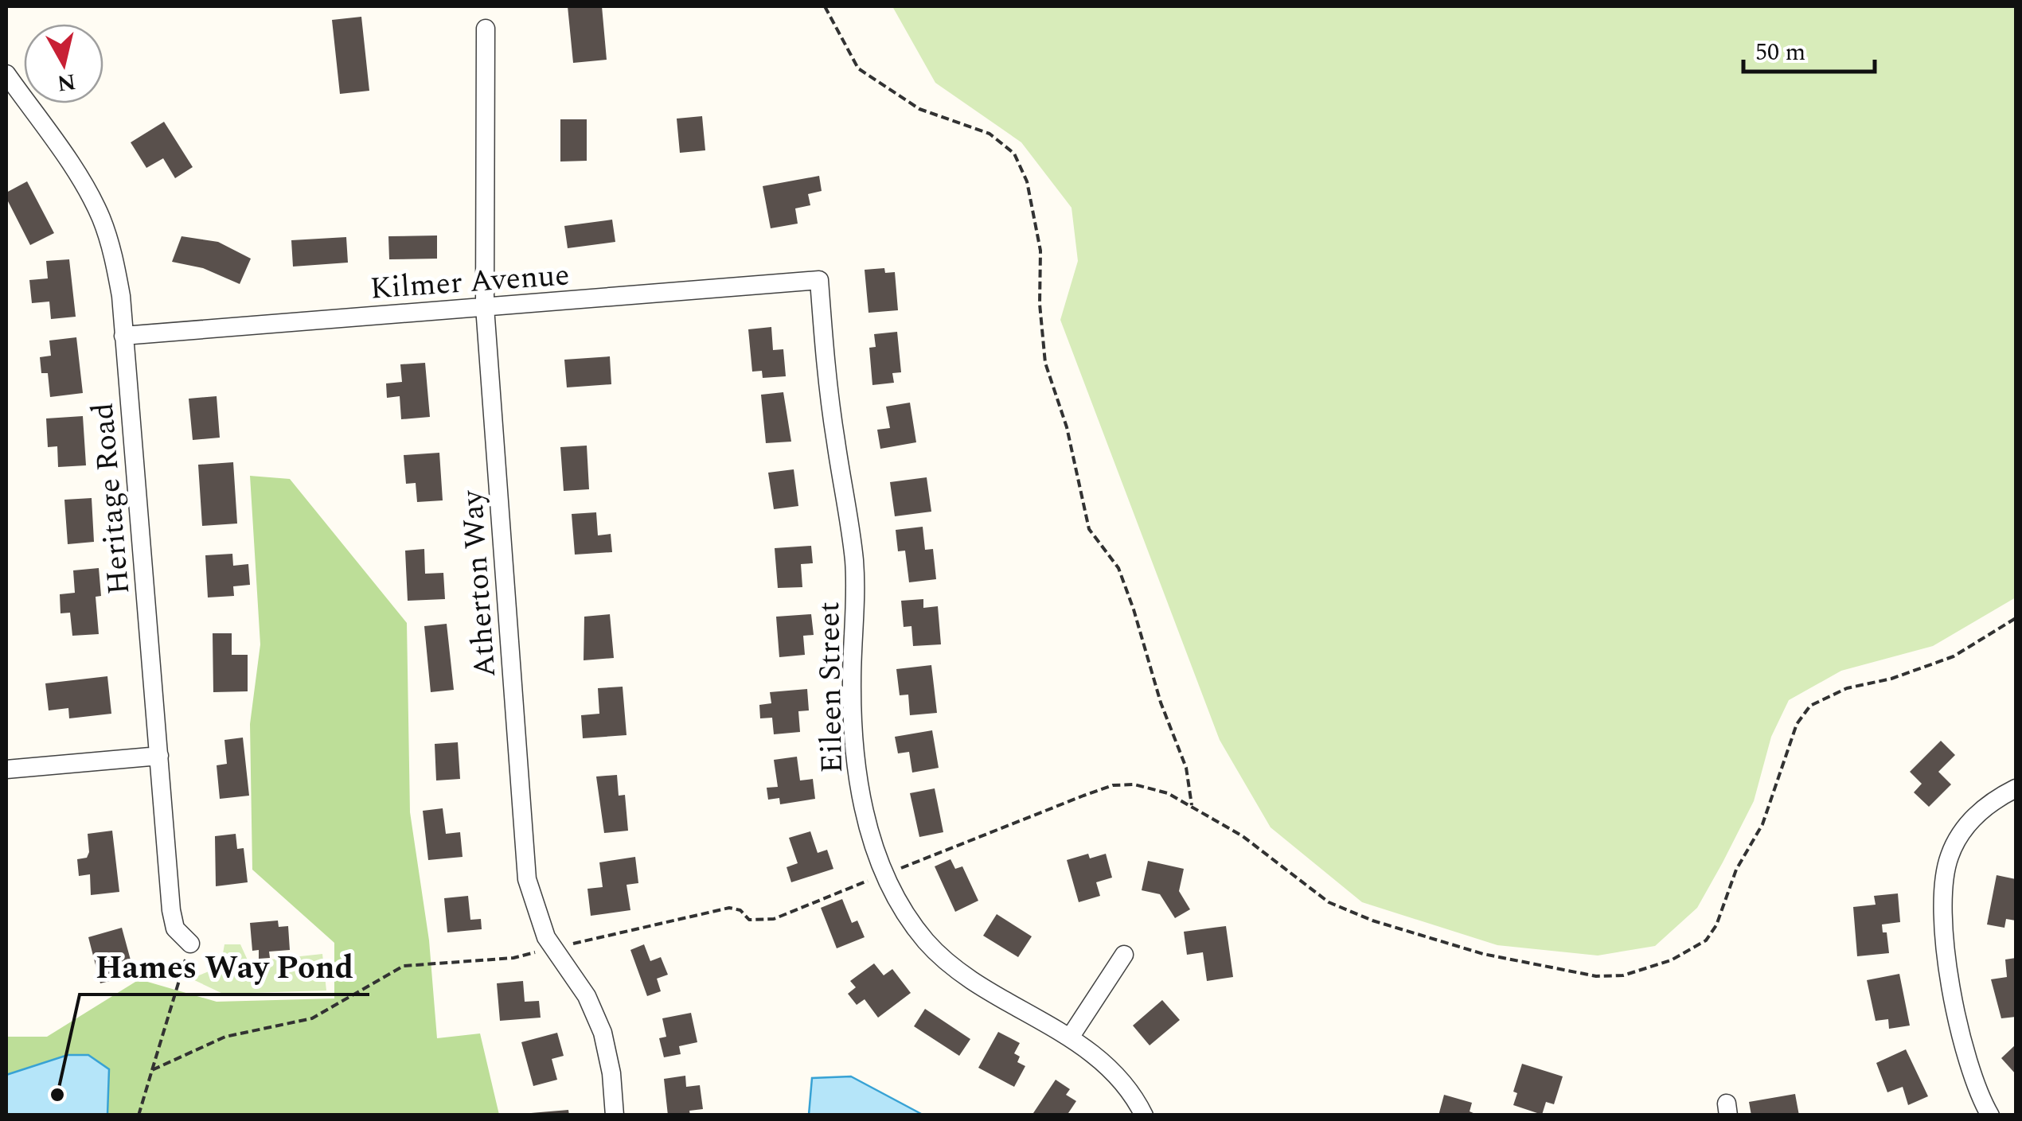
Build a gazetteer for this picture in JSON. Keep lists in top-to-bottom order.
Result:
{
  "streets": {
    "street": [
      "Kilmer Avenue",
      "Heritage Road",
      "Atherton Way",
      "Eileen Street"
    ]
  },
  "crossings": [
    ["Kilmer Avenue", "Heritage Road"],
    ["Kilmer Avenue", "Atherton Way"],
    ["Kilmer Avenue", "Eileen Street"]
  ],
  "places": ["Hames Way Pond"],
  "scale_bar": "50 m",
  "north": "bottom"
}
